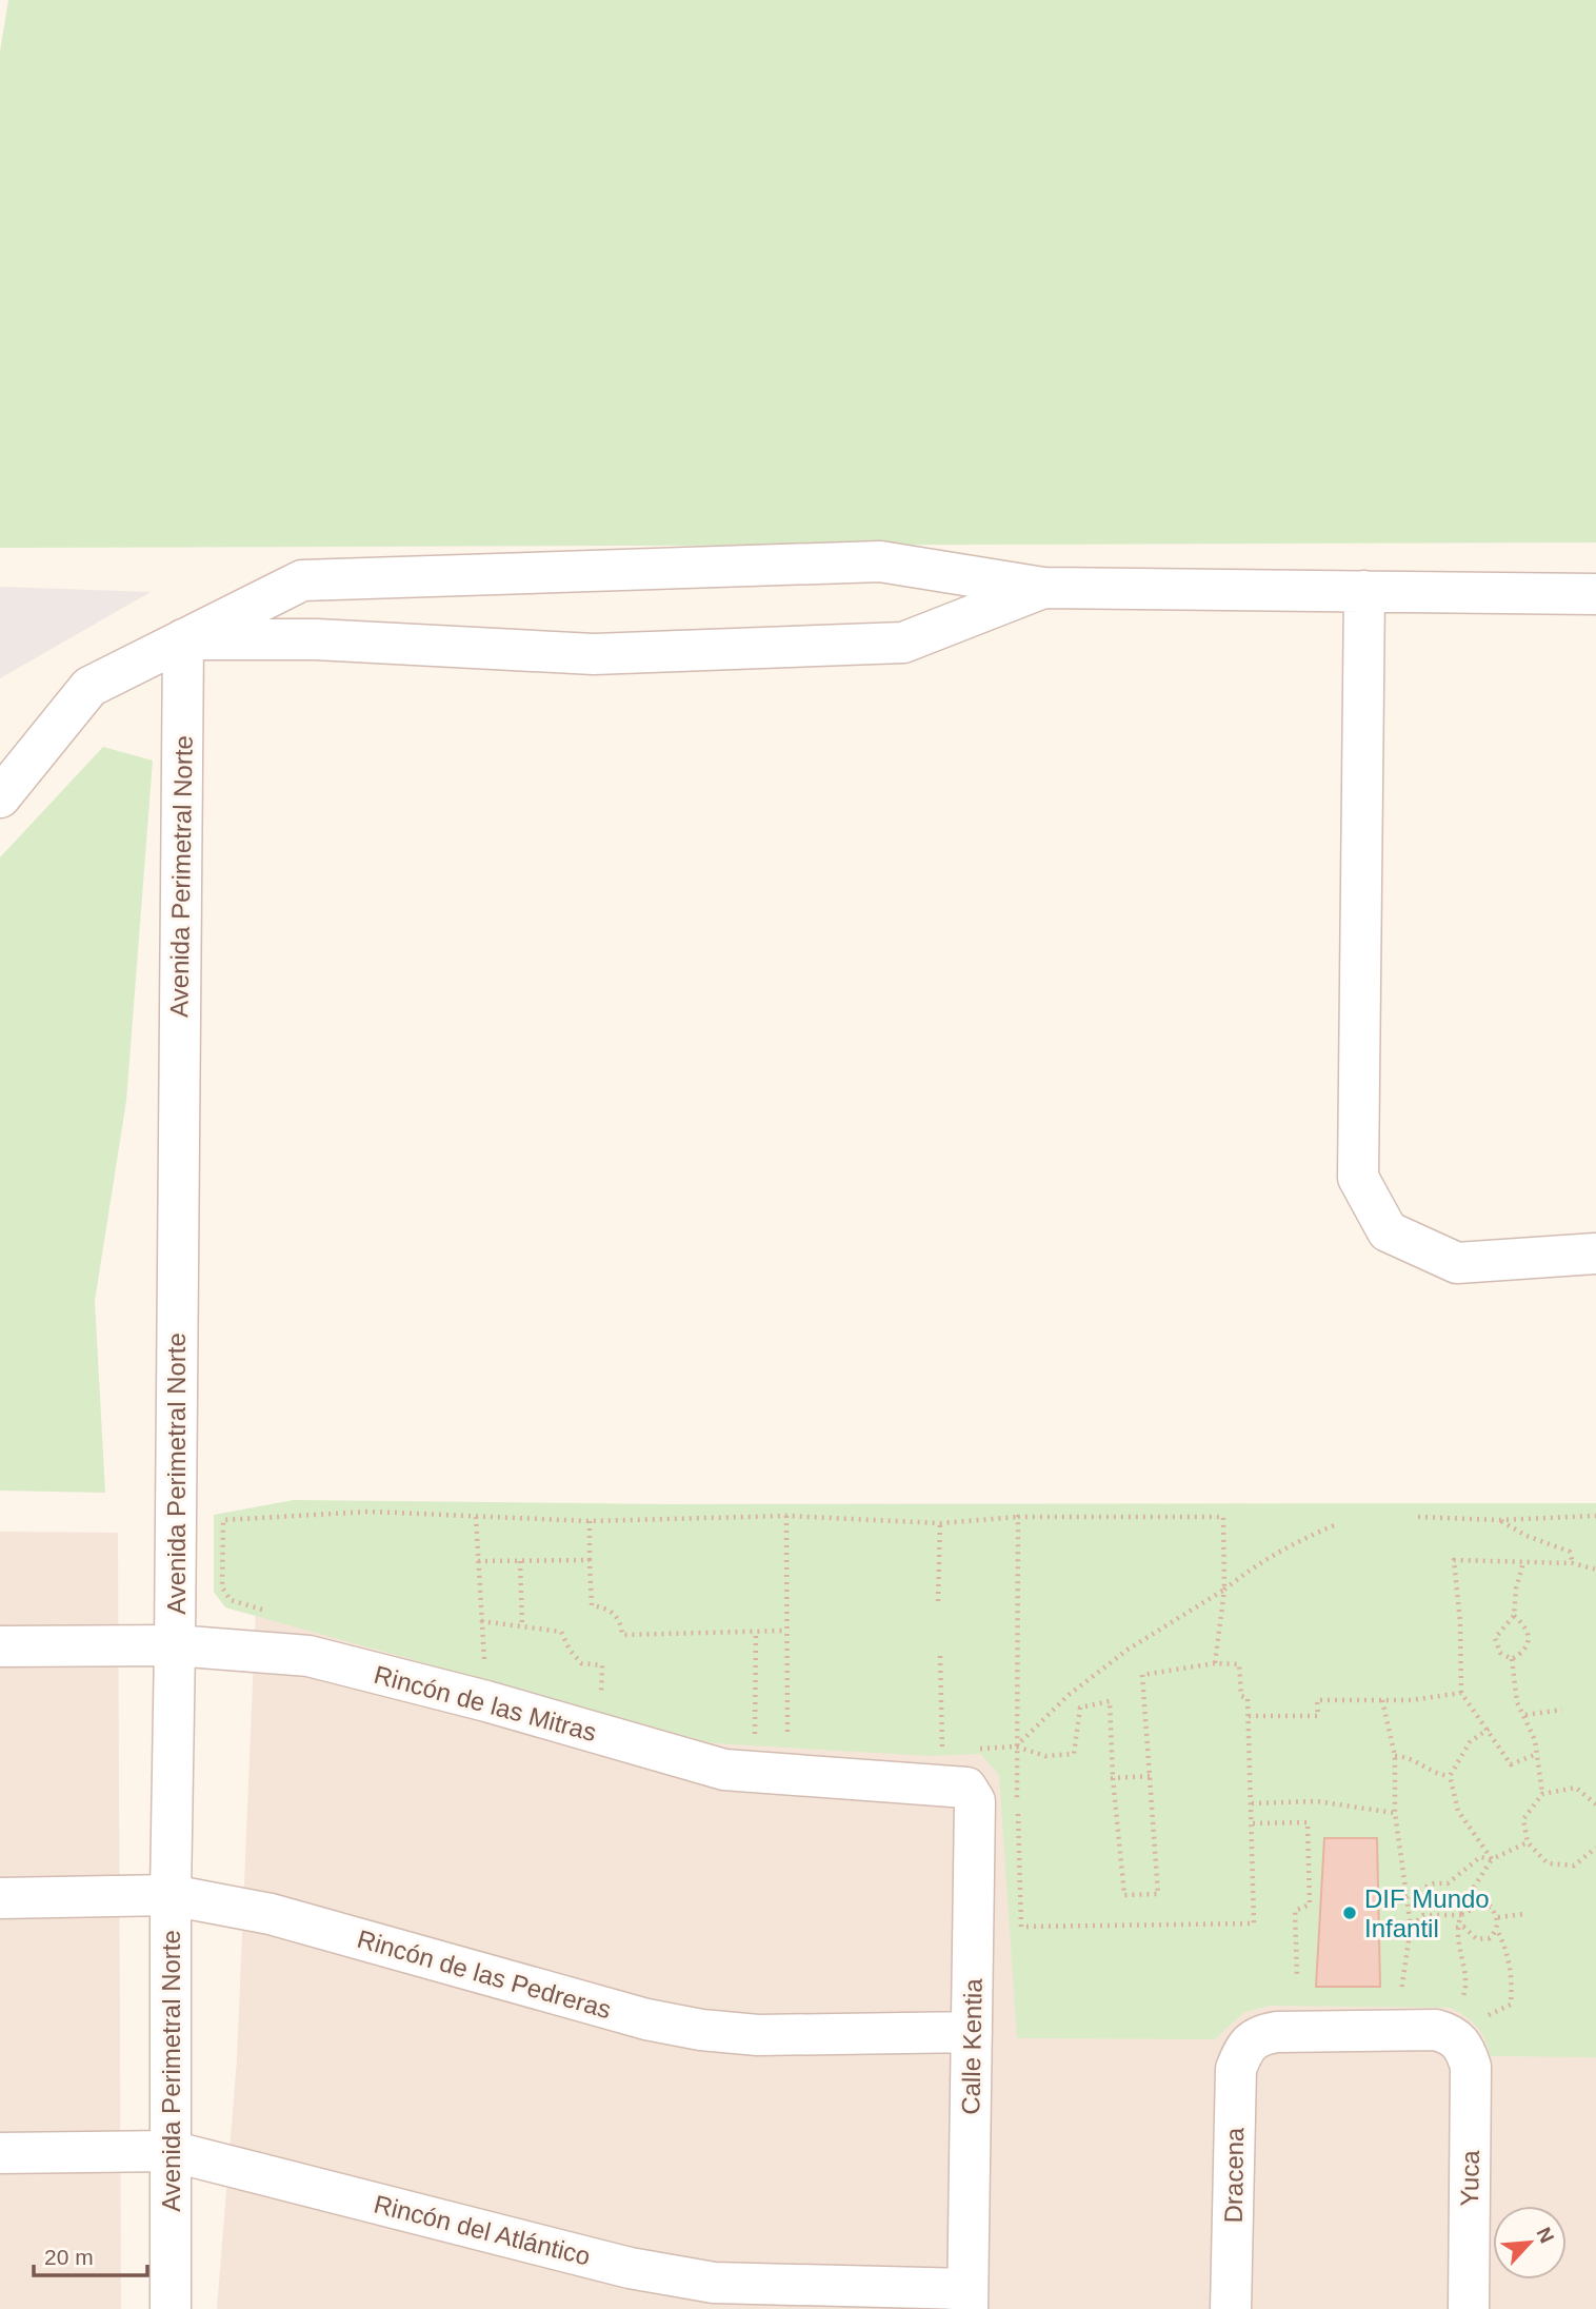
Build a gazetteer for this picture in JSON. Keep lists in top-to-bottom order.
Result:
{
  "streets": {
    "street": [
      "Avenida Perimetral Norte",
      "Rincón de las Mitras",
      "Rincón de las Pedreras",
      "Calle Kentia",
      "Dracena",
      "Yuca",
      "Rincón del Atlántico"
    ]
  },
  "crossings": [
    ["Avenida Perimetral Norte", "Rincón de las Mitras"],
    ["Avenida Perimetral Norte", "Rincón de las Pedreras"],
    ["Avenida Perimetral Norte", "Rincón del Atlántico"],
    ["Rincón de las Mitras", "Calle Kentia"],
    ["Rincón de las Pedreras", "Calle Kentia"],
    ["Calle Kentia", "Rincón del Atlántico"],
    ["Dracena", "Yuca"]
  ],
  "places": ["DIF Mundo Infantil"],
  "scale_bar": "20 m",
  "north": "top right"
}
